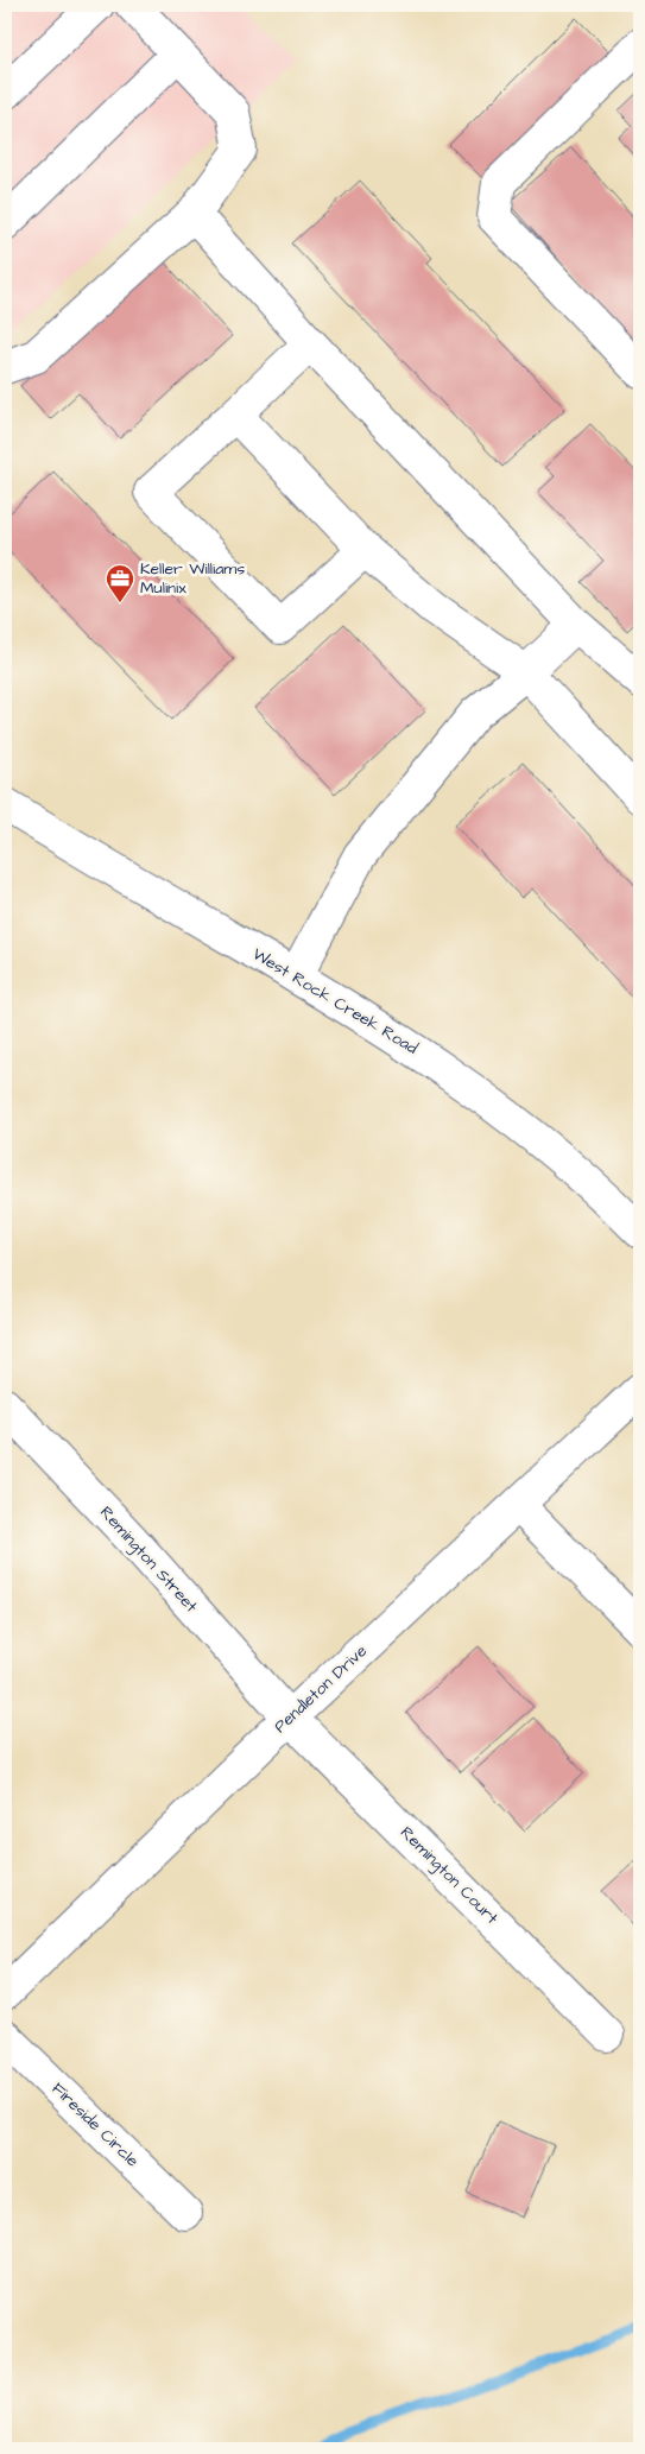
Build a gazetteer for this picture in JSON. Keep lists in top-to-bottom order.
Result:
{
  "streets": {
    "street": [
      "West Rock Creek Road",
      "Remington Street",
      "Pendleton Drive",
      "Remington Court",
      "Fireside Circle"
    ]
  },
  "crossings": [
    ["Remington Street", "Pendleton Drive"],
    ["Remington Street", "Remington Court"],
    ["Pendleton Drive", "Remington Court"]
  ],
  "places": {
    "office": ["Keller Williams Mulinix"]
  }
}
